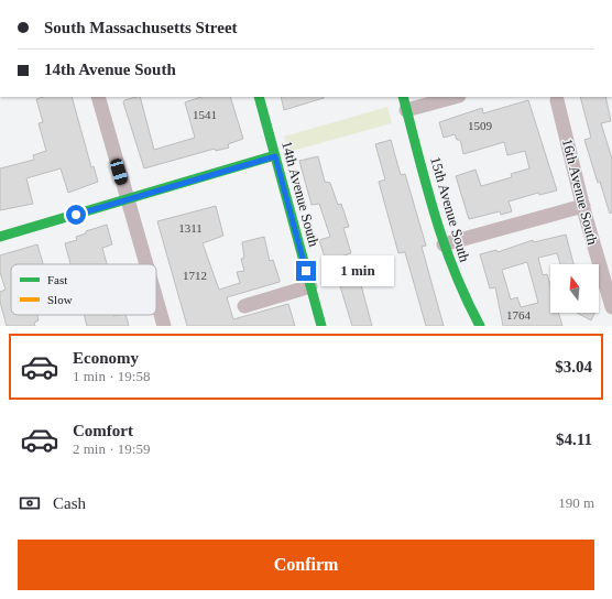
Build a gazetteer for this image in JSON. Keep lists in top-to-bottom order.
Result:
{
  "streets": {
    "street": ["16th Avenue South", "14th Avenue South", "15th Avenue South"]
  },
  "house_numbers": [
    "1541",
    "1509",
    "1311",
    "1712",
    "1764"
  ],
  "legend": ["Fast", "Slow"],
  "north": "top",
  "page": {
    "banner": ["South Massachusetts Street", "14th Avenue South"],
    "bubble": "1 min",
    "list": [
      {
        "name": "Economy",
        "note": "1 min · 19:58",
        "value": "$3.04"
      },
      {
        "name": "Comfort",
        "note": "2 min · 19:59",
        "value": "$4.11"
      }
    ],
    "pay": ["Cash", "190 m"],
    "buttons": "Confirm"
  }
}
